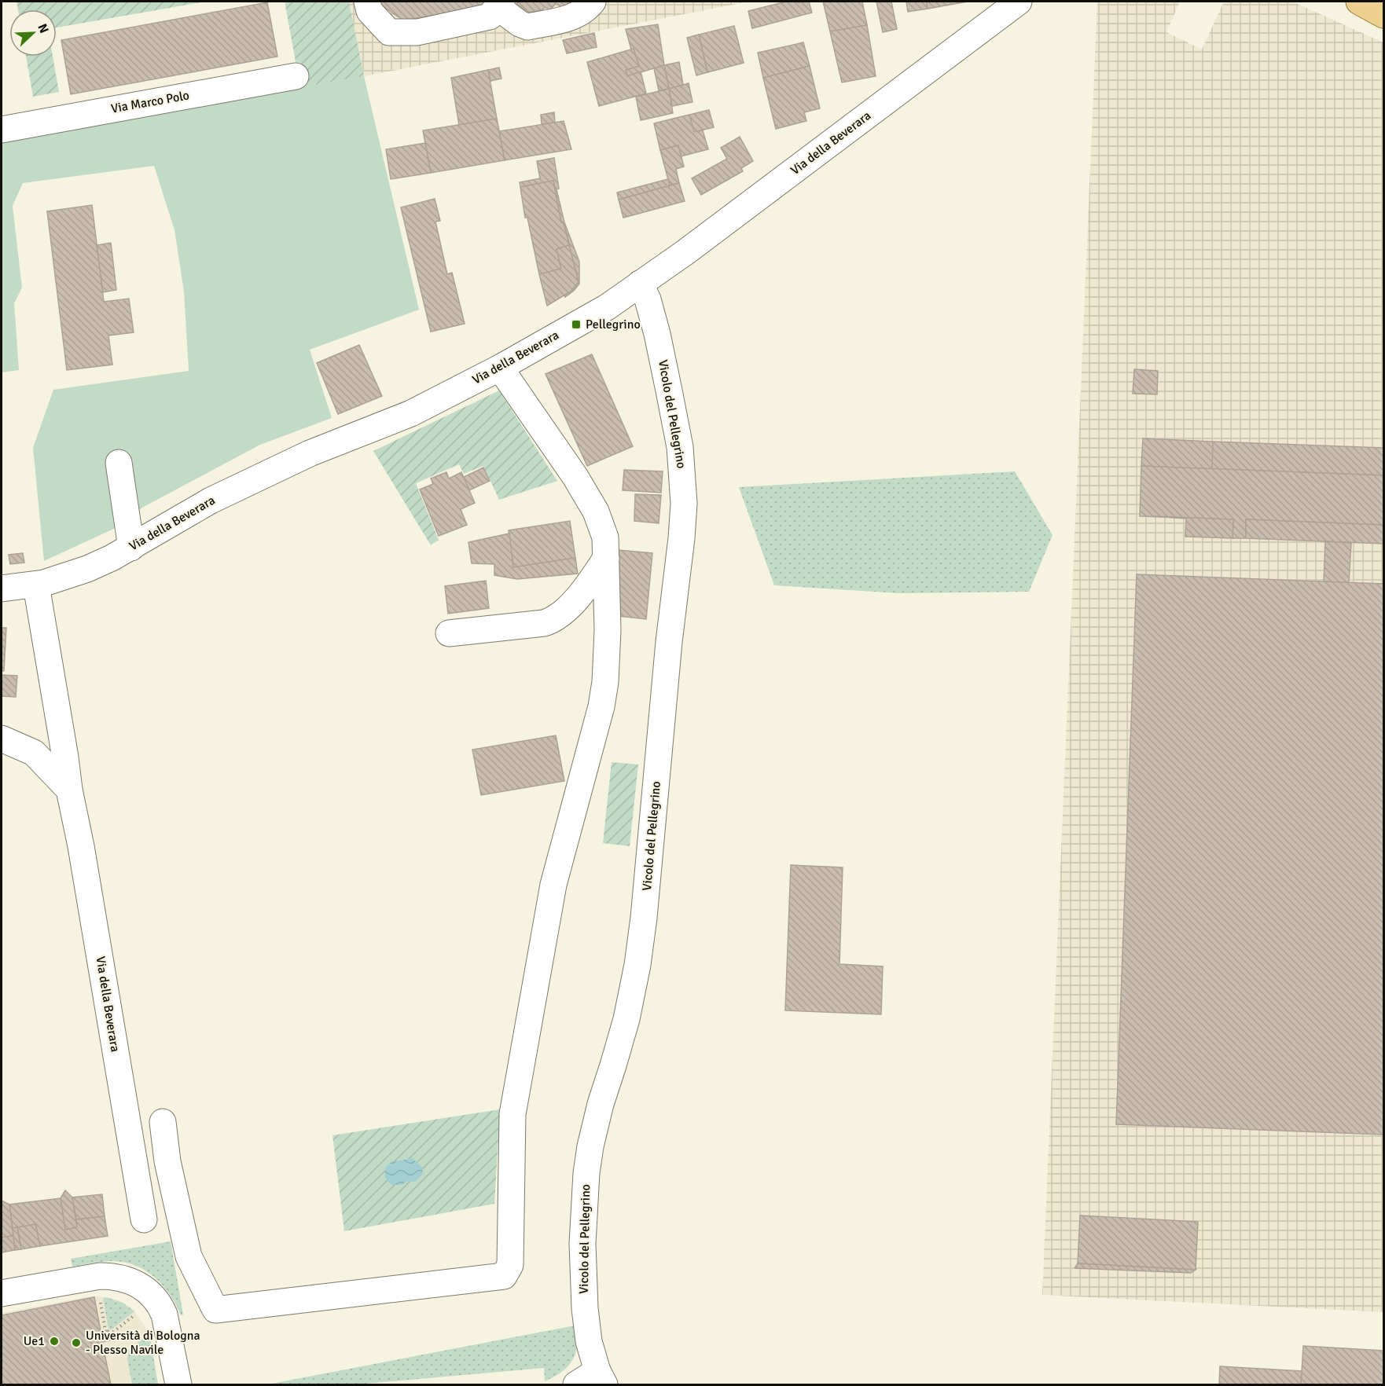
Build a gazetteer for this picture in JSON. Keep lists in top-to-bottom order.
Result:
{
  "streets": {
    "street": ["Via Marco Polo", "Via della Beverara", "Vicolo del Pellegrino"]
  },
  "crossings": [
    ["Via della Beverara", "Vicolo del Pellegrino"]
  ],
  "places": {
    "transit": ["Pellegrino"],
    "other": ["Ue1", "Università di Bologna - Plesso Navile"]
  },
  "north": "top right"
}
